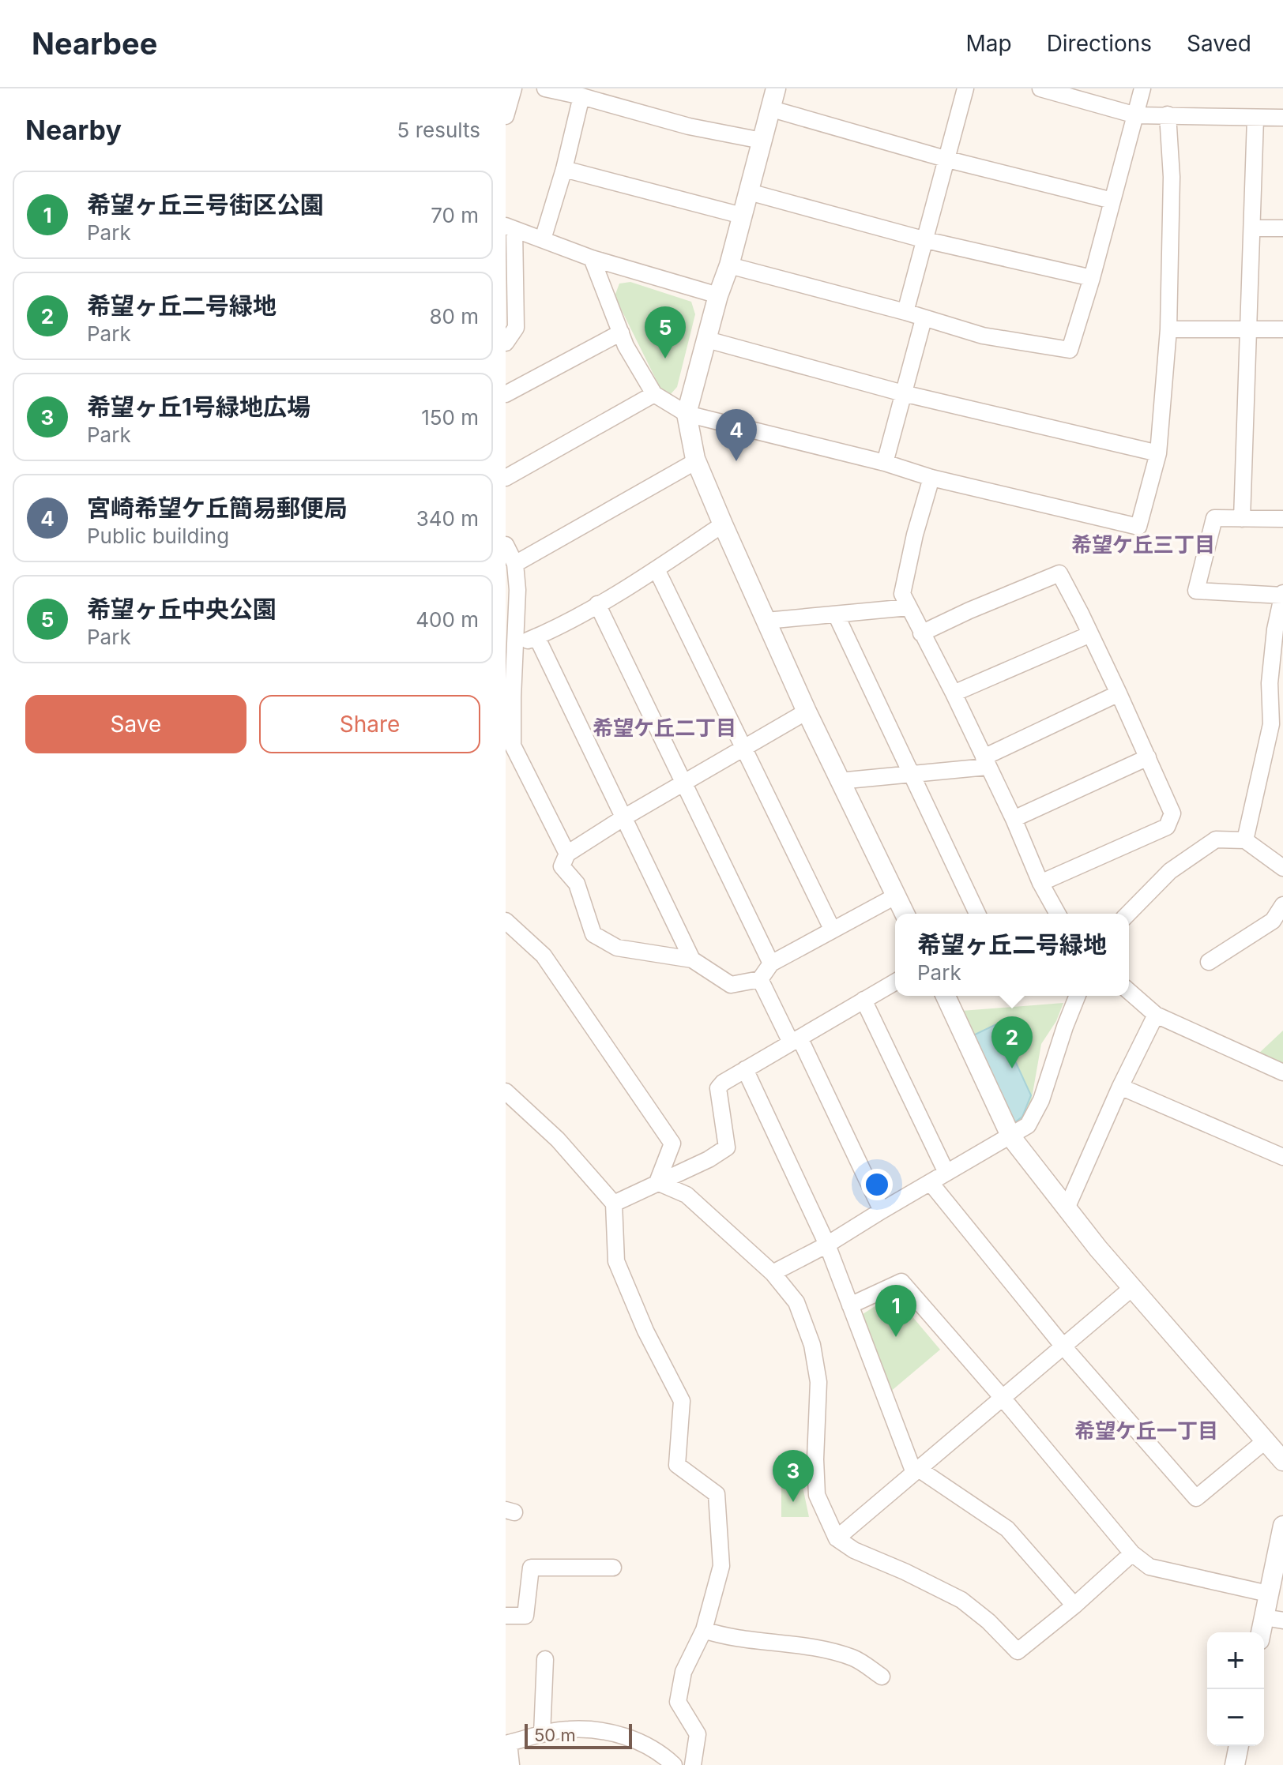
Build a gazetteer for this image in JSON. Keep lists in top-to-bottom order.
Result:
{
  "districts": ["希望ケ丘三丁目", "希望ケ丘二丁目", "希望ケ丘一丁目"],
  "scale_bar": "50 m",
  "page": {
    "header": "Nearbee",
    "nav": ["Map", "Directions", "Saved"],
    "heading": ["Nearby", "5 results"],
    "list": [
      {
        "mark": "1",
        "name": "希望ヶ丘三号街区公園",
        "note": "Park",
        "value": "70 m"
      },
      {
        "mark": "2",
        "name": "希望ヶ丘二号緑地",
        "note": "Park",
        "value": "80 m"
      },
      {
        "mark": "3",
        "name": "希望ヶ丘1号緑地広場",
        "note": "Park",
        "value": "150 m"
      },
      {
        "mark": "4",
        "name": "宮崎希望ケ丘簡易郵便局",
        "note": "Public building",
        "value": "340 m"
      },
      {
        "mark": "5",
        "name": "希望ヶ丘中央公園",
        "note": "Park",
        "value": "400 m"
      }
    ],
    "pins": [
      "5",
      "4",
      "2",
      "1",
      "3"
    ],
    "buttons": ["Save", "Share"],
    "popup": ["希望ヶ丘二号緑地", "Park"],
    "map_buttons": ["+", "−"],
    "scale": "50 m"
  }
}
